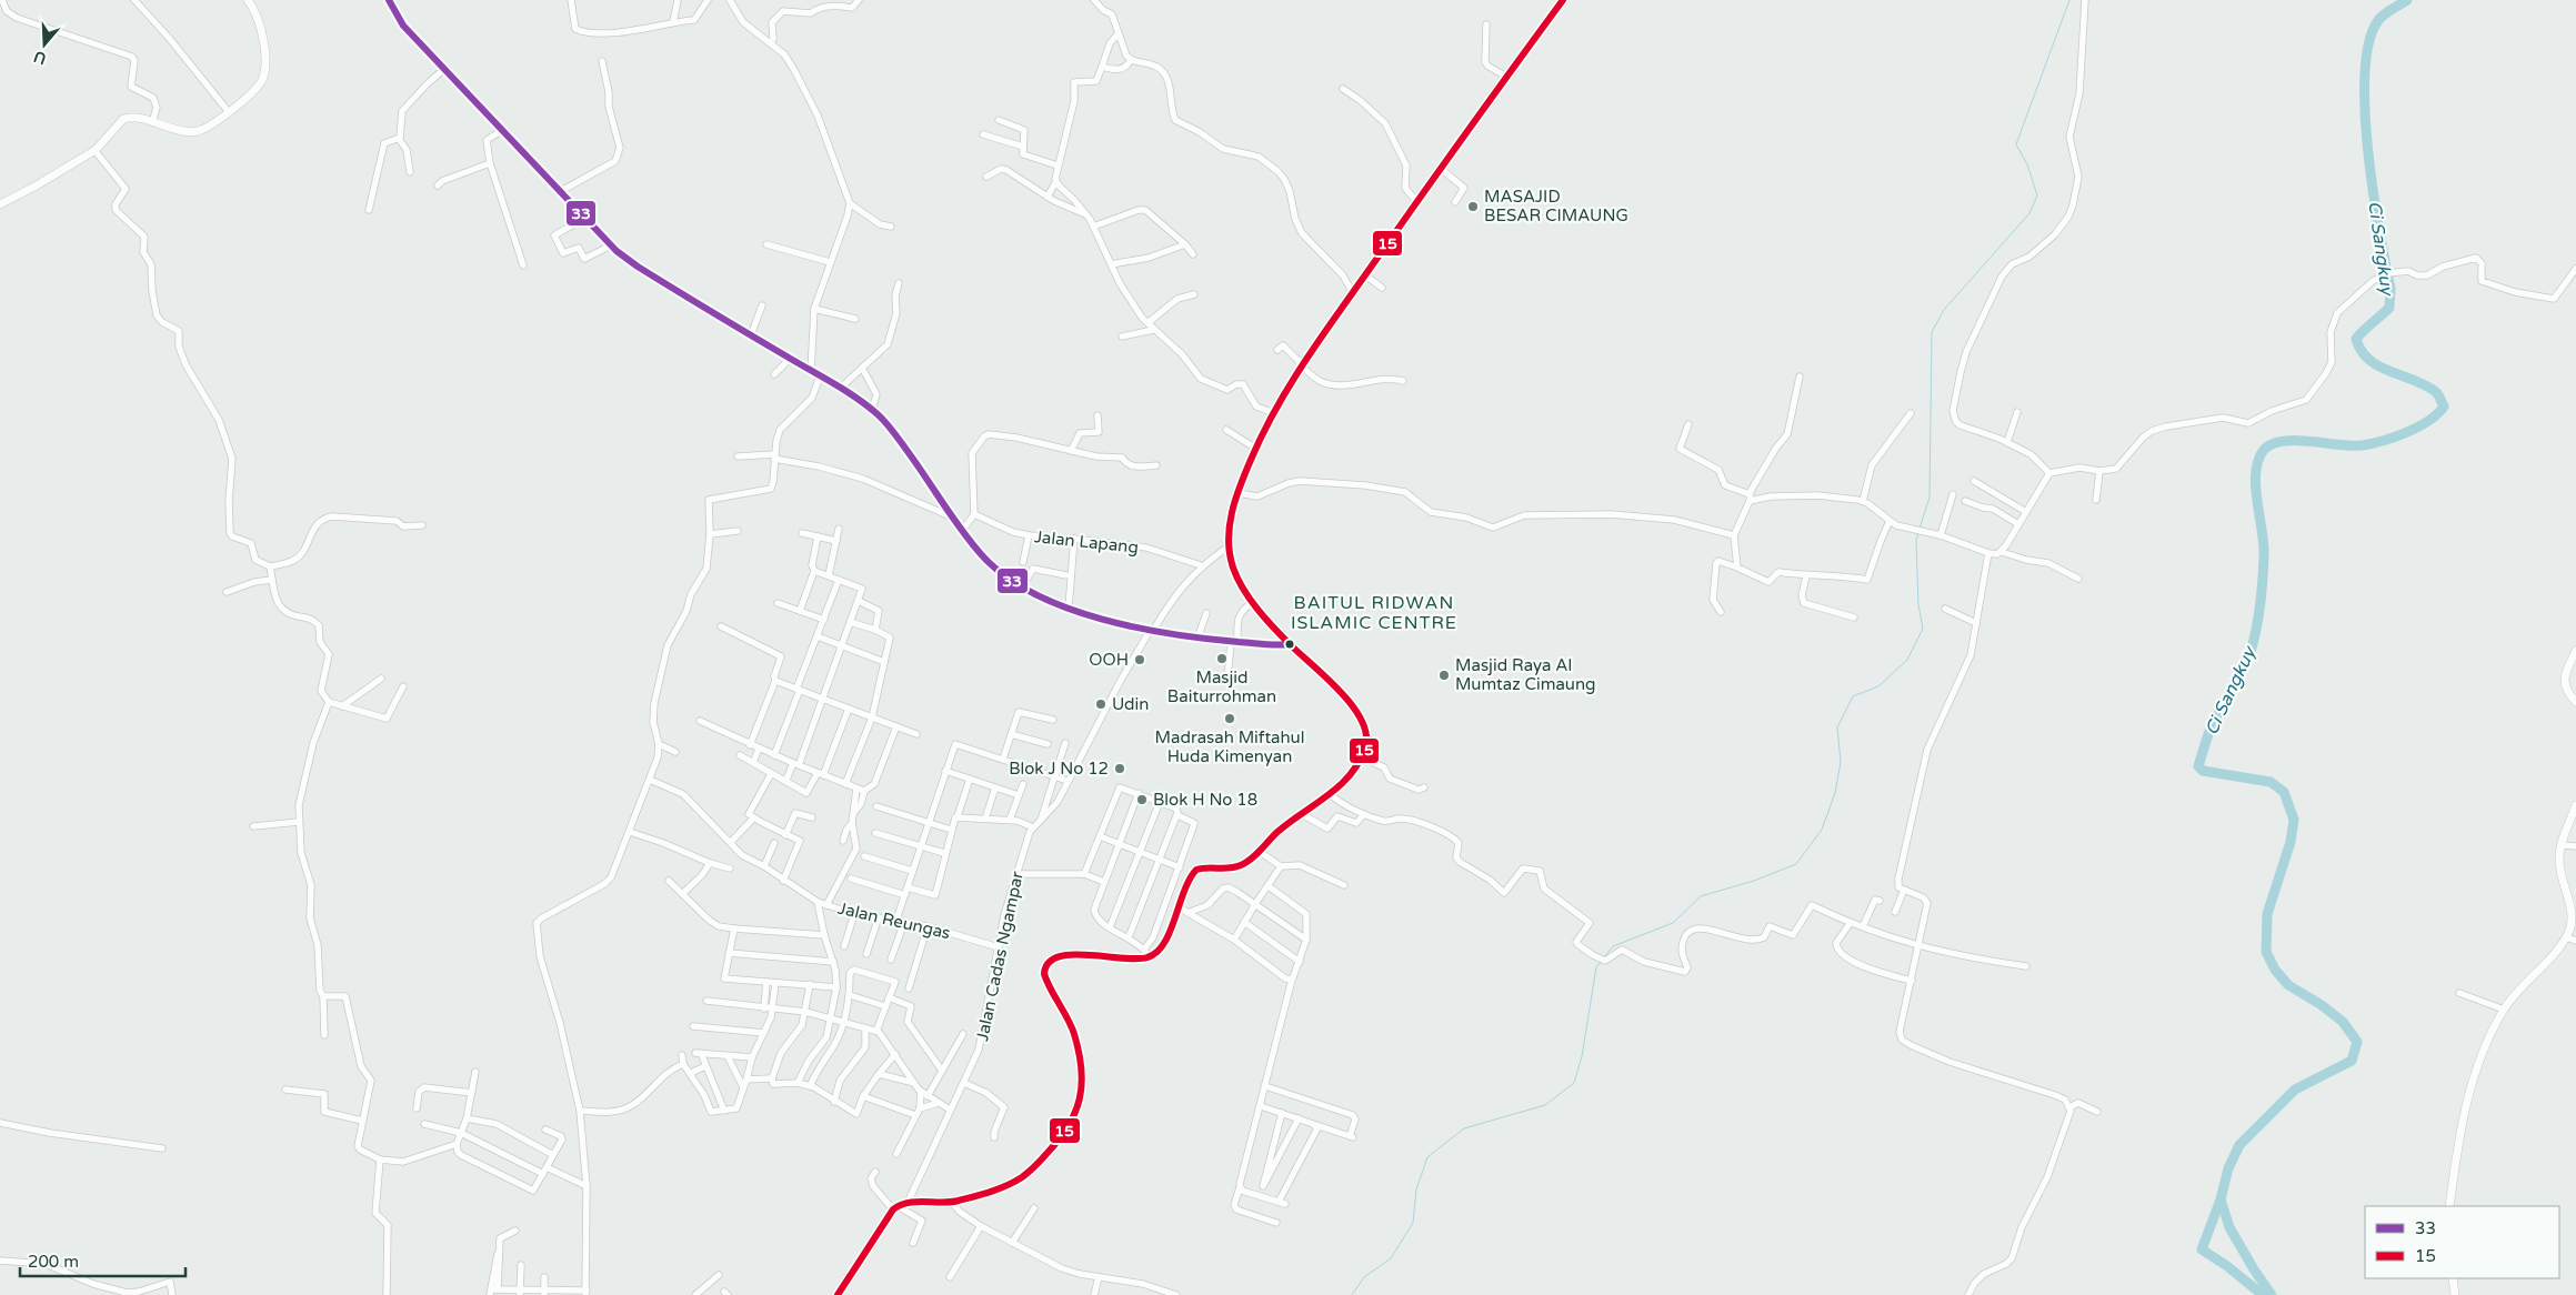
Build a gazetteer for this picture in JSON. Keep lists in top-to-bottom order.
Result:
{
  "streets": {
    "street": ["Jalan Lapang", "Jalan Reungas", "Jalan Cadas Ngampar"]
  },
  "crossings": [
    ["Jalan Lapang", "Jalan Cadas Ngampar"],
    ["Jalan Reungas", "Jalan Cadas Ngampar"]
  ],
  "districts": ["BAITUL RIDWAN ISLAMIC CENTRE"],
  "water": ["Ci Sangkuy"],
  "places": [
    "MASAJID BESAR CIMAUNG",
    "Masjid Baiturrohman",
    "OOH",
    "Masjid Raya Al Mumtaz Cimaung",
    "Udin",
    "Madrasah Miftahul Huda Kimenyan",
    "Blok J No 12",
    "Blok H No 18"
  ],
  "lines": ["transit line 33", "transit line 15"],
  "legend": ["33", "15"],
  "scale_bar": "200 m",
  "north": "bottom"
}
